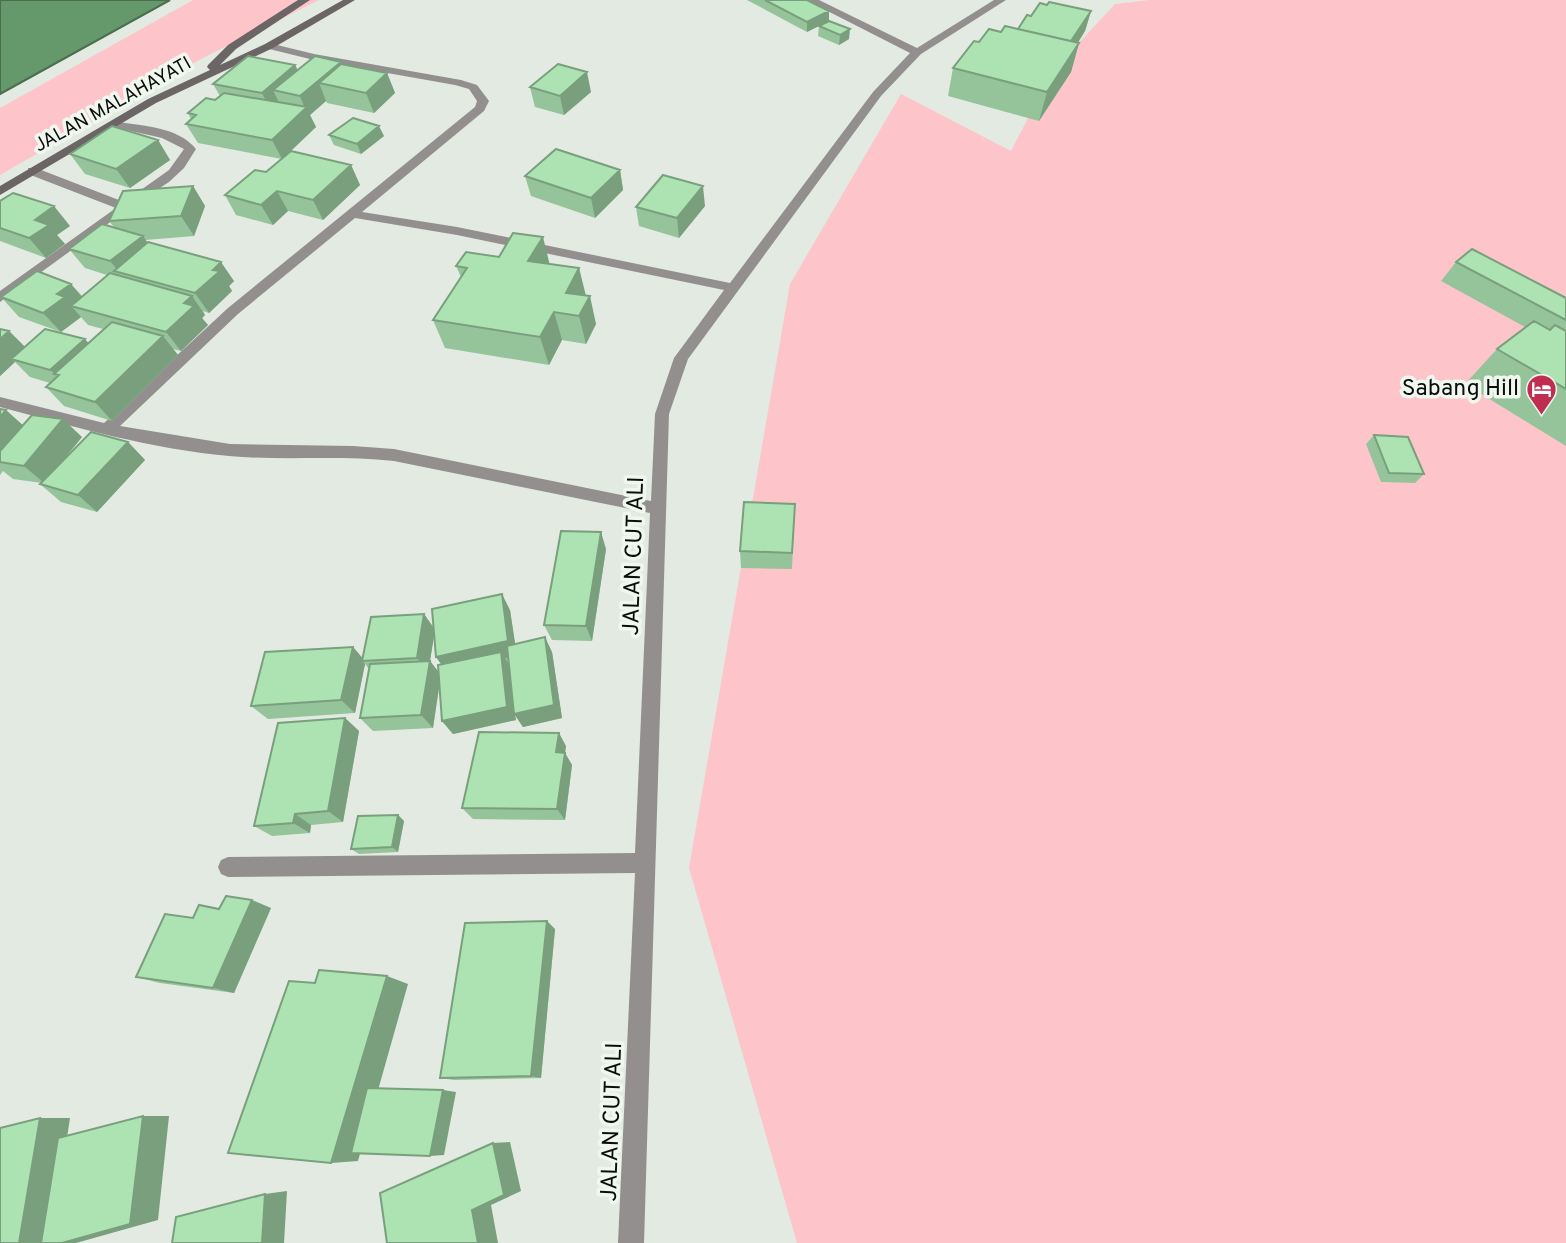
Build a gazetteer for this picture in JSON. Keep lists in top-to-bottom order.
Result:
{
  "streets": {
    "main road": ["JALAN MALAHAYATI"],
    "street": ["JALAN CUT ALI"]
  },
  "places": {
    "hotel": ["Sabang Hill"]
  }
}
